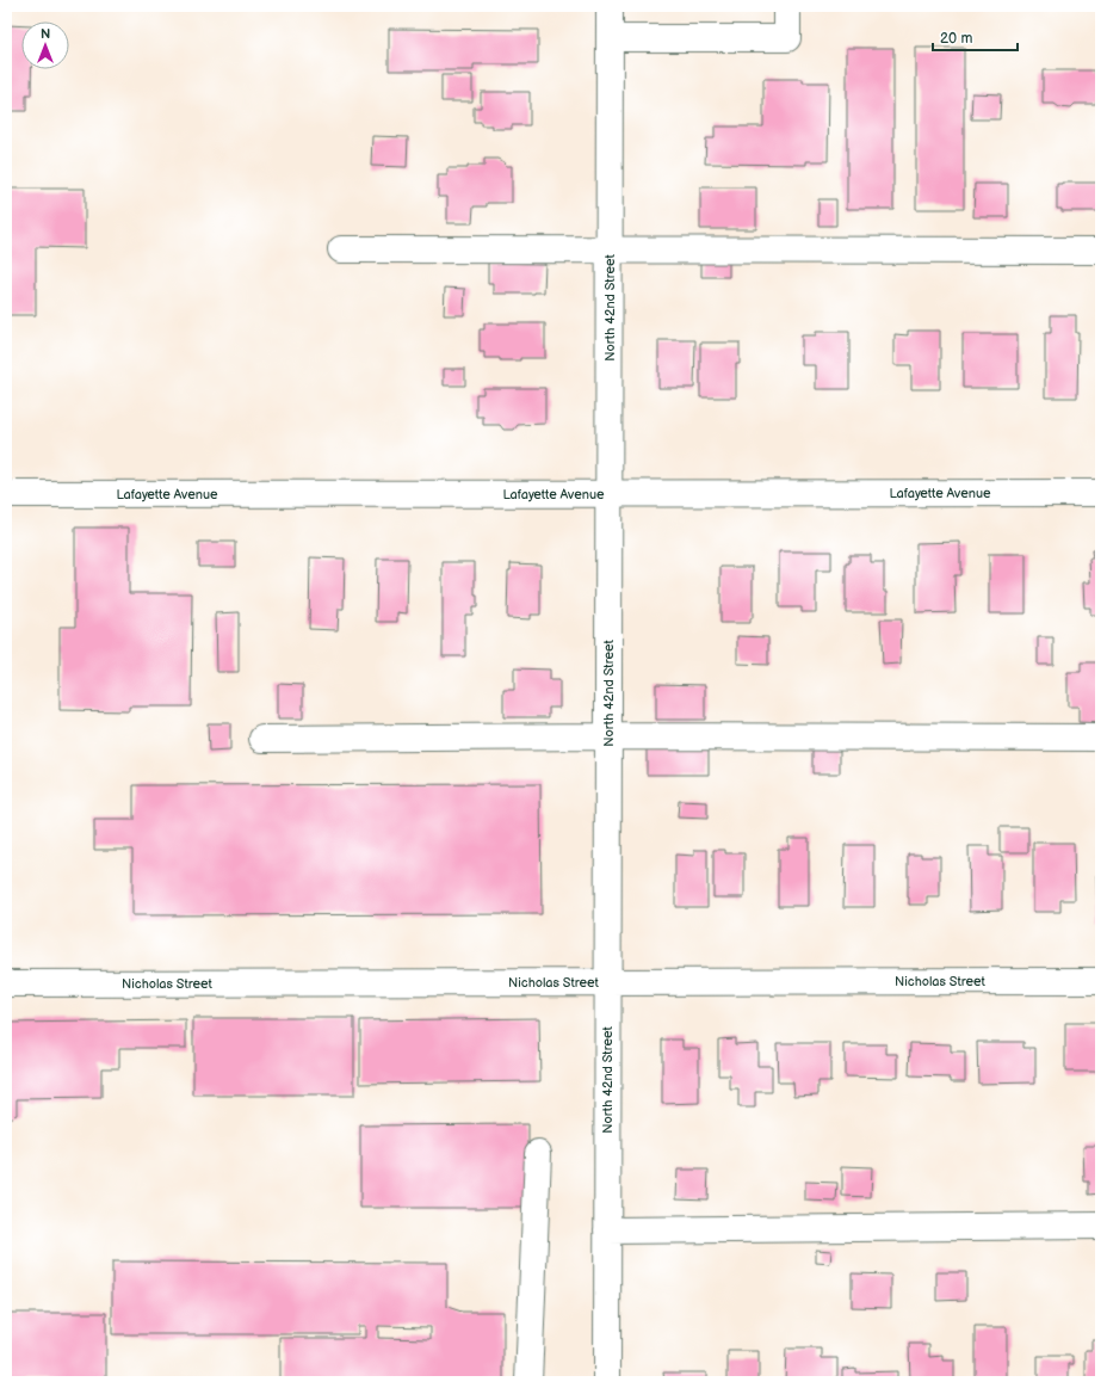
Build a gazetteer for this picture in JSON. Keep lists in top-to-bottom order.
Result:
{
  "streets": {
    "street": ["North 42nd Street", "Lafayette Avenue", "Nicholas Street"]
  },
  "crossings": [
    ["North 42nd Street", "Lafayette Avenue"],
    ["North 42nd Street", "Nicholas Street"]
  ],
  "scale_bar": "20 m",
  "north": "top"
}
